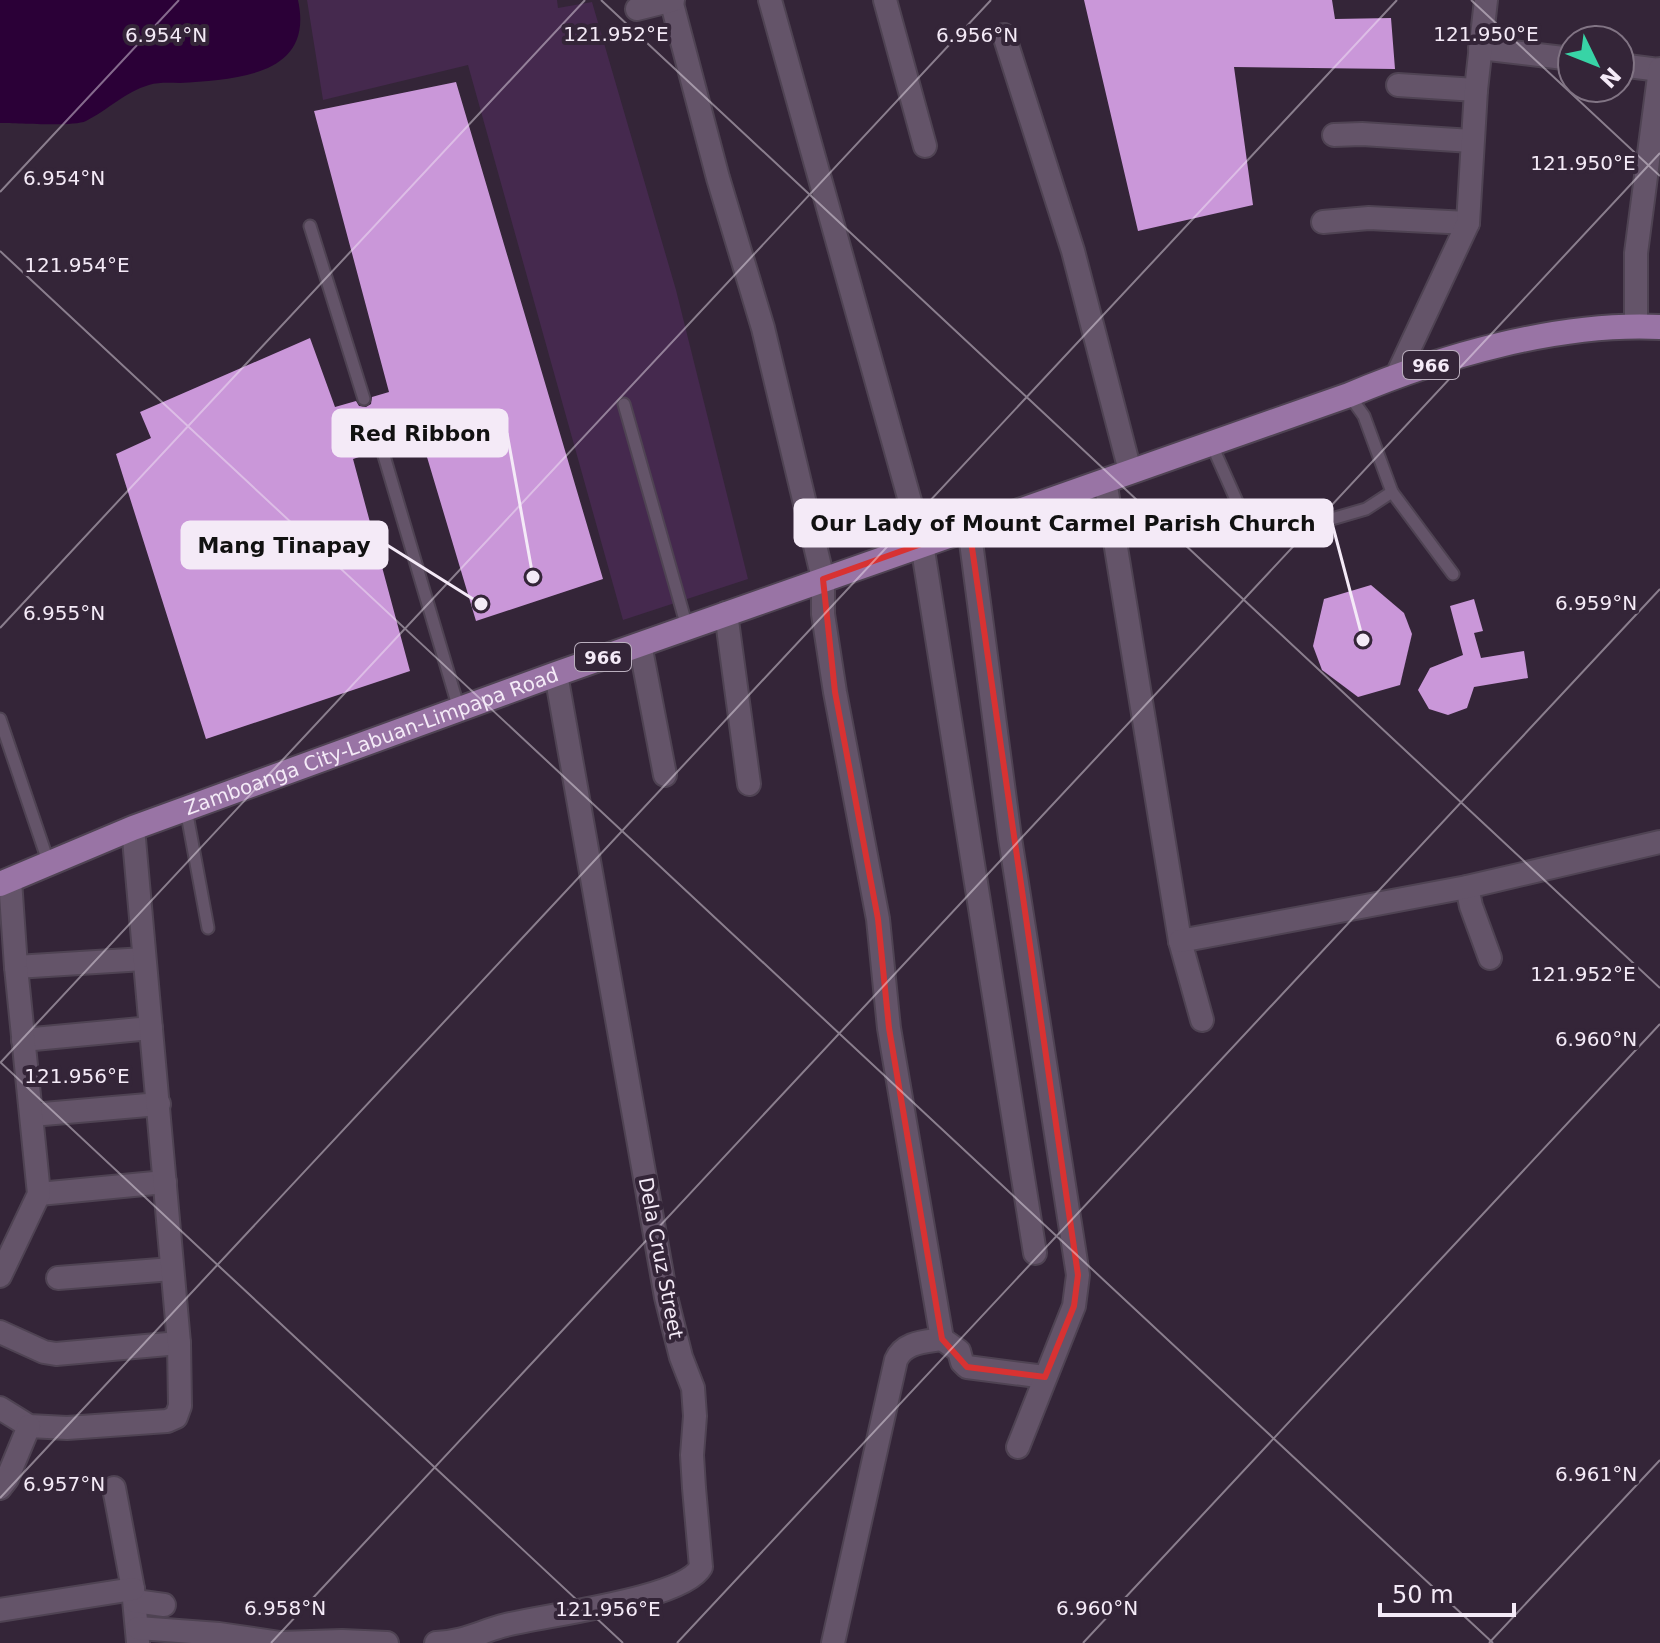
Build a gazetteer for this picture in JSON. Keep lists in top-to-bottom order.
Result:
{
  "streets": {
    "main road": ["966", "Zamboanga City-Labuan-Limpapa Road"],
    "street": ["Dela Cruz Street"]
  },
  "crossings": [
    ["Zamboanga City-Labuan-Limpapa Road", "Dela Cruz Street"]
  ],
  "places": ["Red Ribbon", "Mang Tinapay", "Our Lady of Mount Carmel Parish Church"],
  "scale_bar": "50 m",
  "north": "bottom right",
  "coordinates": [
    "121.950°E",
    "121.952°E",
    "6.956°N",
    "6.954°N",
    "121.954°E",
    "6.959°N",
    "6.955°N",
    "6.960°N",
    "121.956°E",
    "6.961°N",
    "6.957°N",
    "6.958°N"
  ]
}
